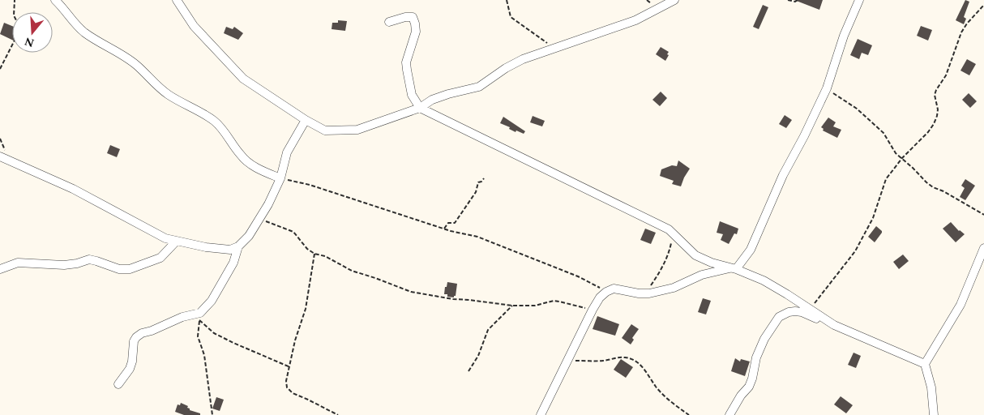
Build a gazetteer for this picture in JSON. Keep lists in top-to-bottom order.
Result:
{
  "north": "bottom"
}
